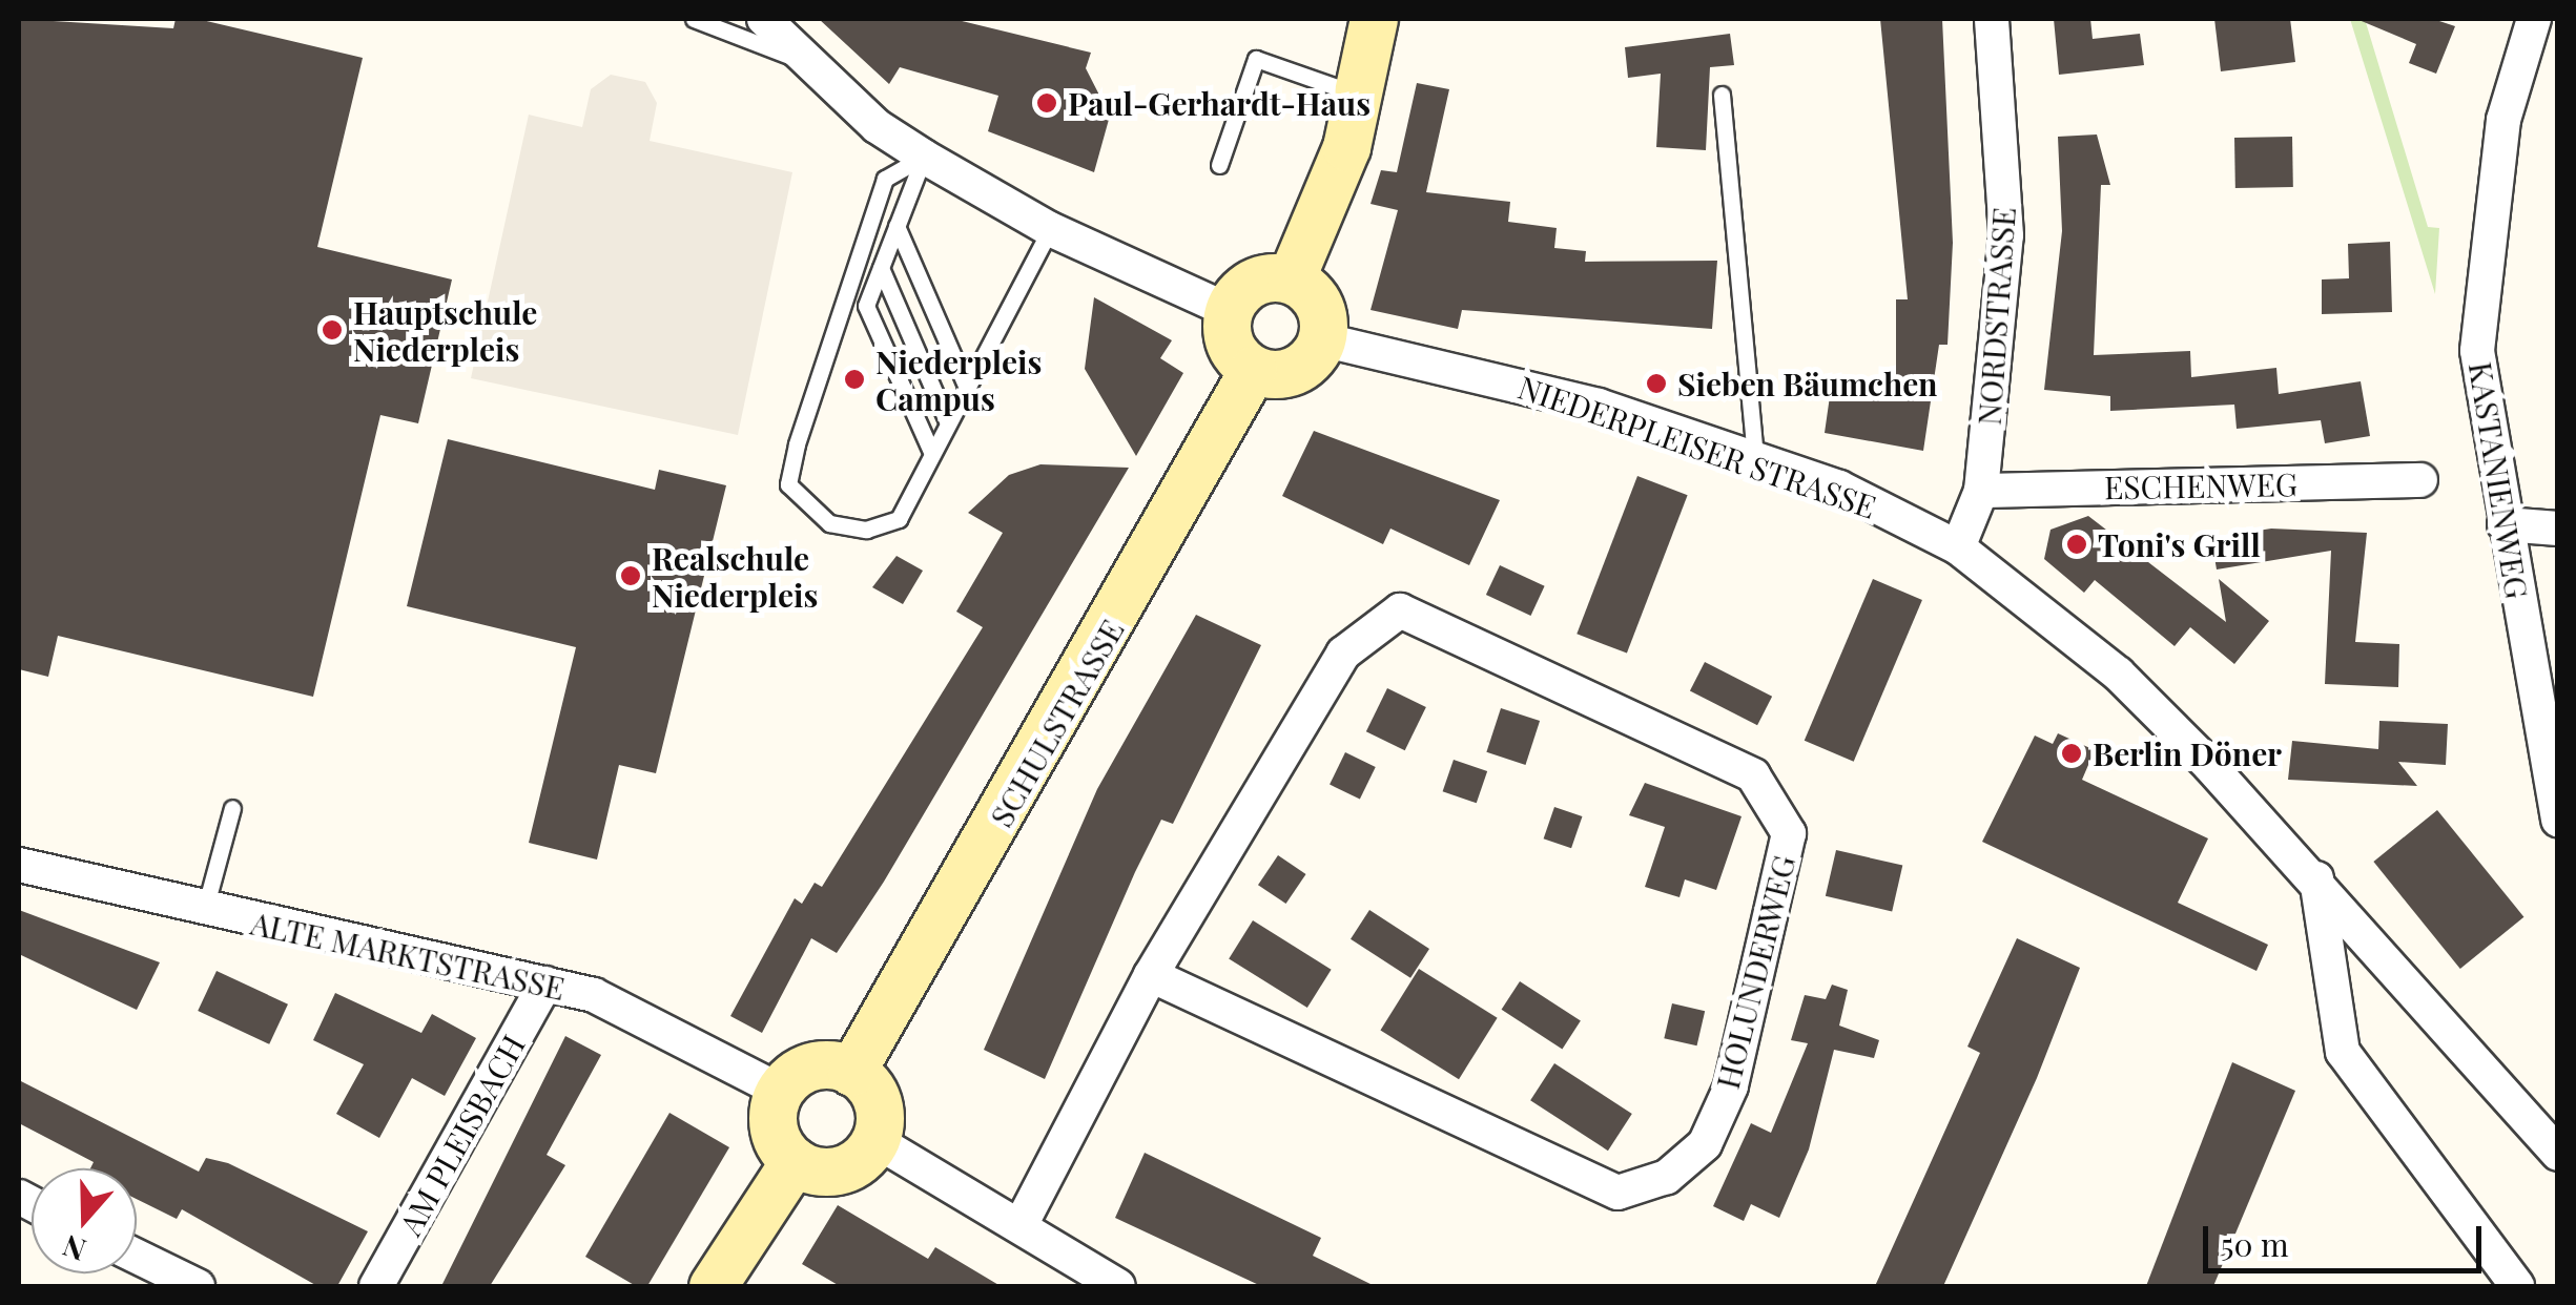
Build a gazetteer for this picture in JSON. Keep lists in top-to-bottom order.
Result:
{
  "streets": {
    "street": [
      "NORDSTRASSE",
      "NIEDERPLEISER STRASSE",
      "KASTANIENWEG",
      "ESCHENWEG",
      "SCHULSTRASSE",
      "ALTE MARKTSTRASSE",
      "HOLUNDERWEG",
      "AM PLEISBACH"
    ]
  },
  "crossings": [
    ["NORDSTRASSE", "NIEDERPLEISER STRASSE"],
    ["NORDSTRASSE", "ESCHENWEG"],
    ["NIEDERPLEISER STRASSE", "SCHULSTRASSE"],
    ["SCHULSTRASSE", "ALTE MARKTSTRASSE"],
    ["ALTE MARKTSTRASSE", "AM PLEISBACH"]
  ],
  "places": [
    "Paul-Gerhardt-Haus",
    "Hauptschule Niederpleis",
    "Niederpleis Campus",
    "Sieben Bäumchen",
    "Toni's Grill",
    "Realschule Niederpleis",
    "Berlin Döner"
  ],
  "scale_bar": "50 m",
  "north": "bottom"
}
